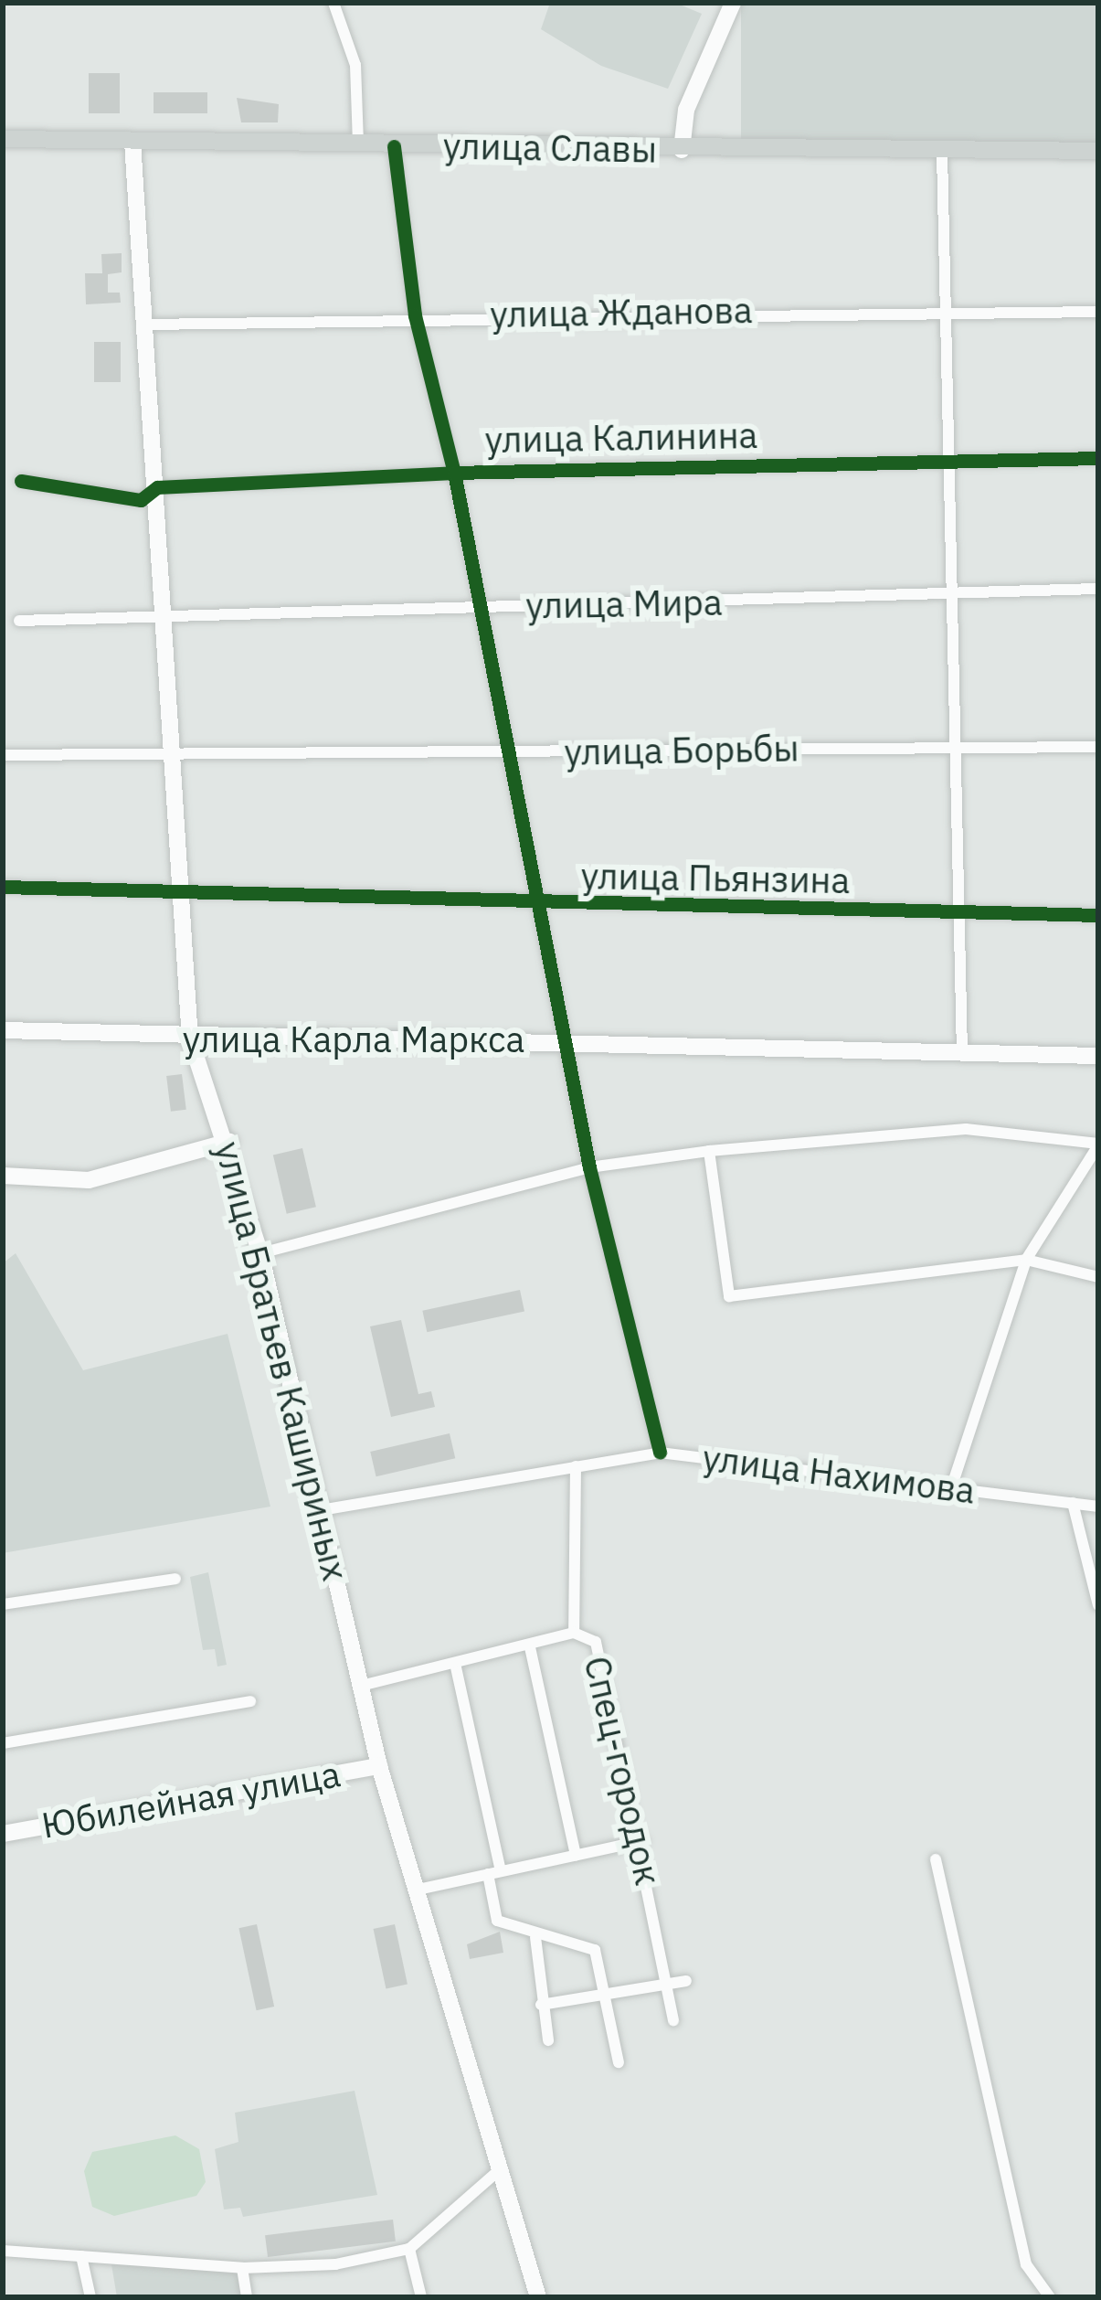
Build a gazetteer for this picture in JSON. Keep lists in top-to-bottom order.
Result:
{
  "streets": {
    "main road": [
      "улица Славы",
      "улица Карла Маркса",
      "улица Братьев Кашириных",
      "Юбилейная улица"
    ],
    "street": [
      "улица Жданова",
      "улица Калинина",
      "улица Мира",
      "улица Борьбы",
      "улица Пьянзина",
      "улица Нахимова",
      "Спец-городок"
    ]
  },
  "crossings": [
    ["улица Славы", "улица Братьев Кашириных"],
    ["улица Жданова", "улица Братьев Кашириных"],
    ["улица Калинина", "улица Братьев Кашириных"],
    ["улица Мира", "улица Братьев Кашириных"],
    ["улица Борьбы", "улица Братьев Кашириных"],
    ["улица Пьянзина", "улица Братьев Кашириных"],
    ["улица Карла Маркса", "улица Братьев Кашириных"],
    ["улица Братьев Кашириных", "улица Нахимова"],
    ["улица Братьев Кашириных", "Юбилейная улица"],
    ["улица Нахимова", "Спец-городок"]
  ]
}
